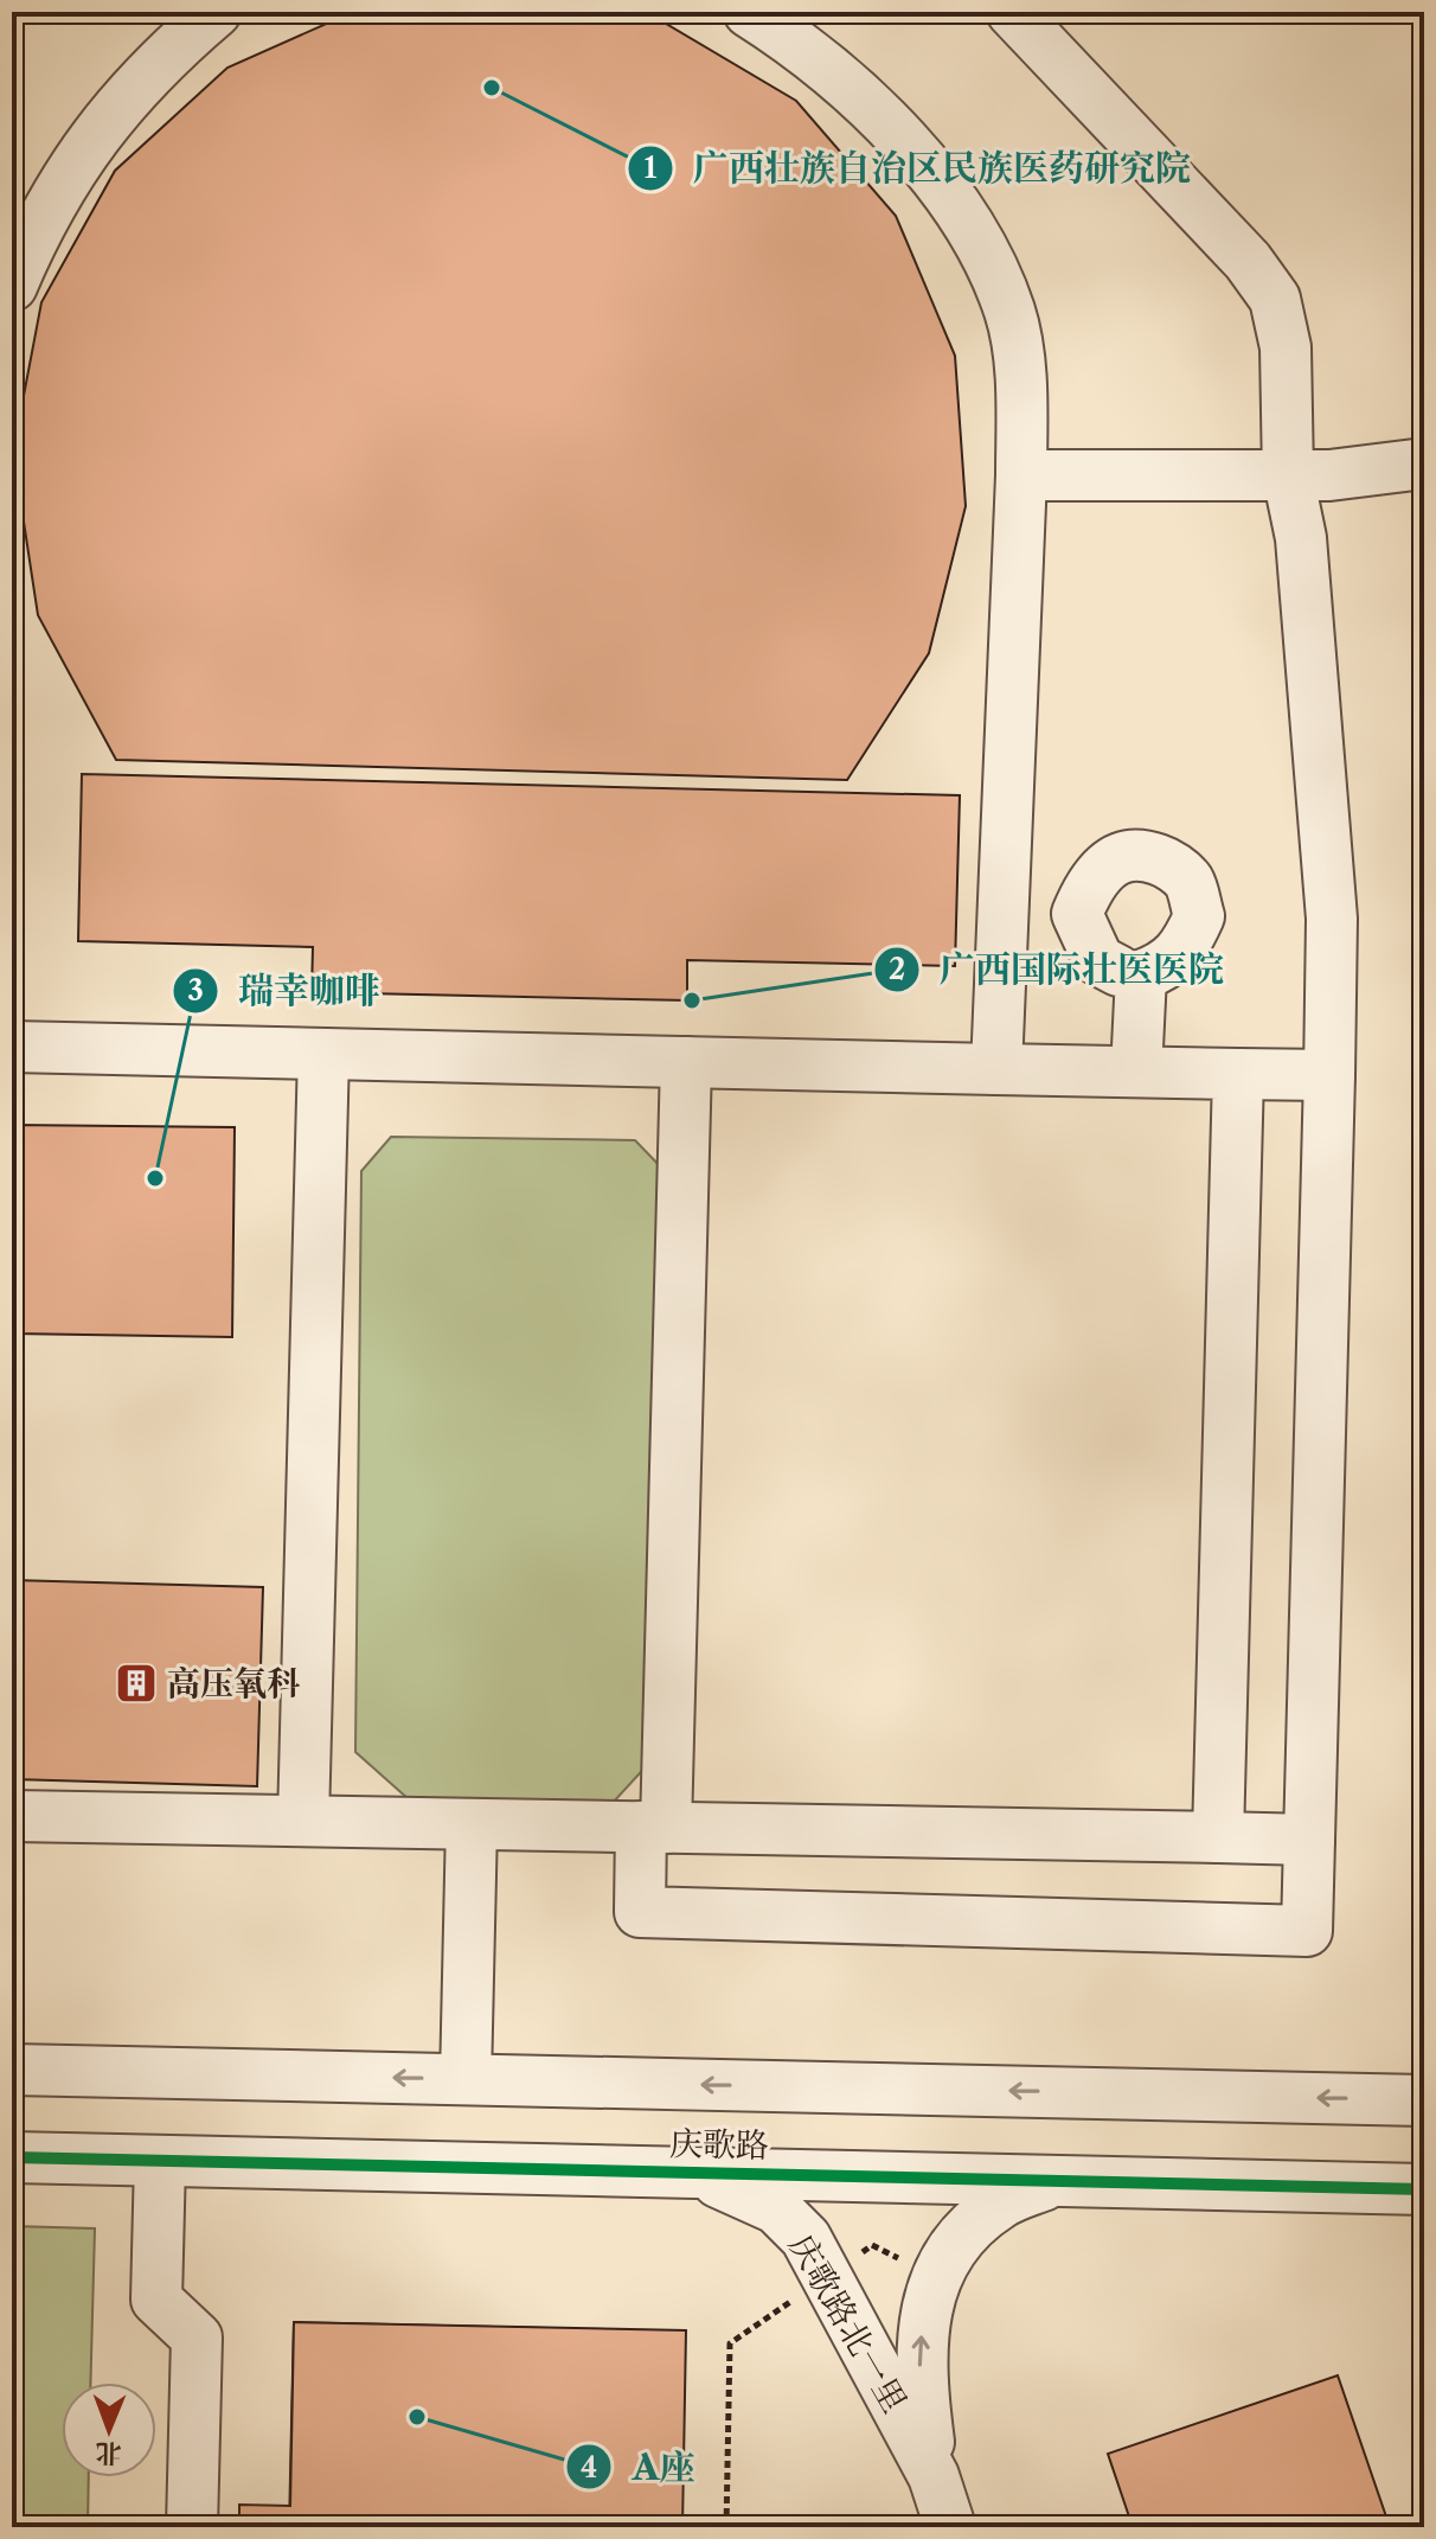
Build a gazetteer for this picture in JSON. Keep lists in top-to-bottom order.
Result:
{
  "streets": {
    "street": ["庆歌路", "庆歌路北一里"]
  },
  "crossings": [
    ["庆歌路", "庆歌路北一里"]
  ],
  "places": {
    "other": [
      "广西壮族自治区民族医药研究院",
      "广西国际壮医医院",
      "瑞幸咖啡",
      "A座"
    ],
    "building": ["高压氧科"]
  },
  "north": "bottom"
}
